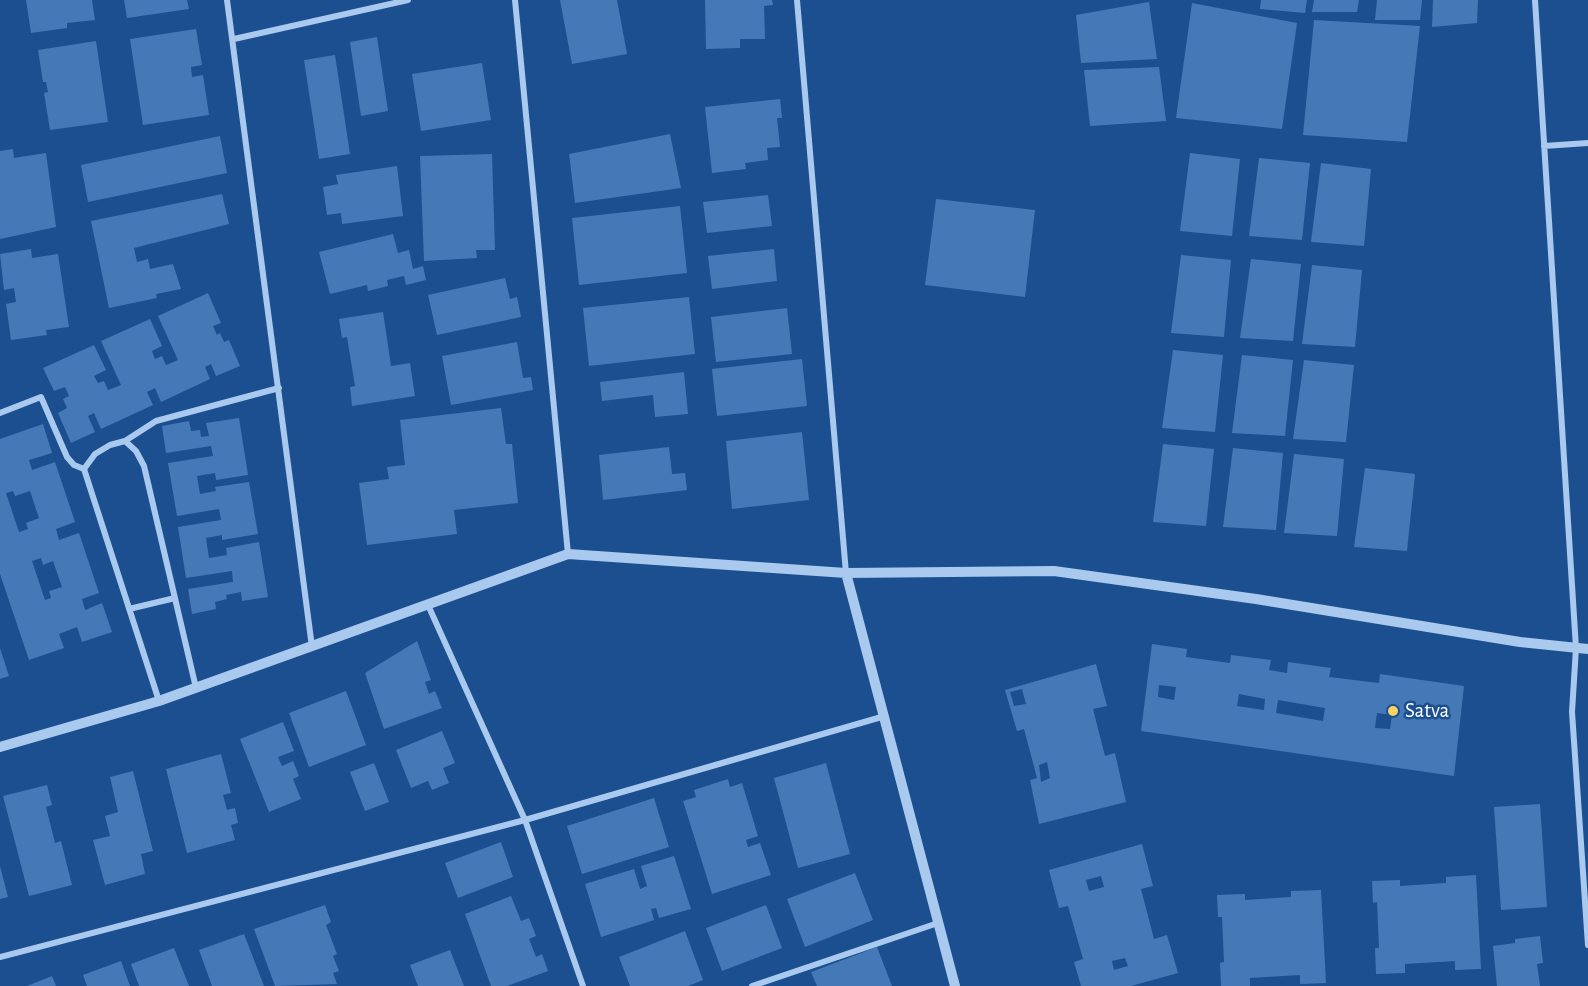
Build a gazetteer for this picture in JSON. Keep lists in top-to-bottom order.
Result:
{
  "places": ["Satva"]
}
